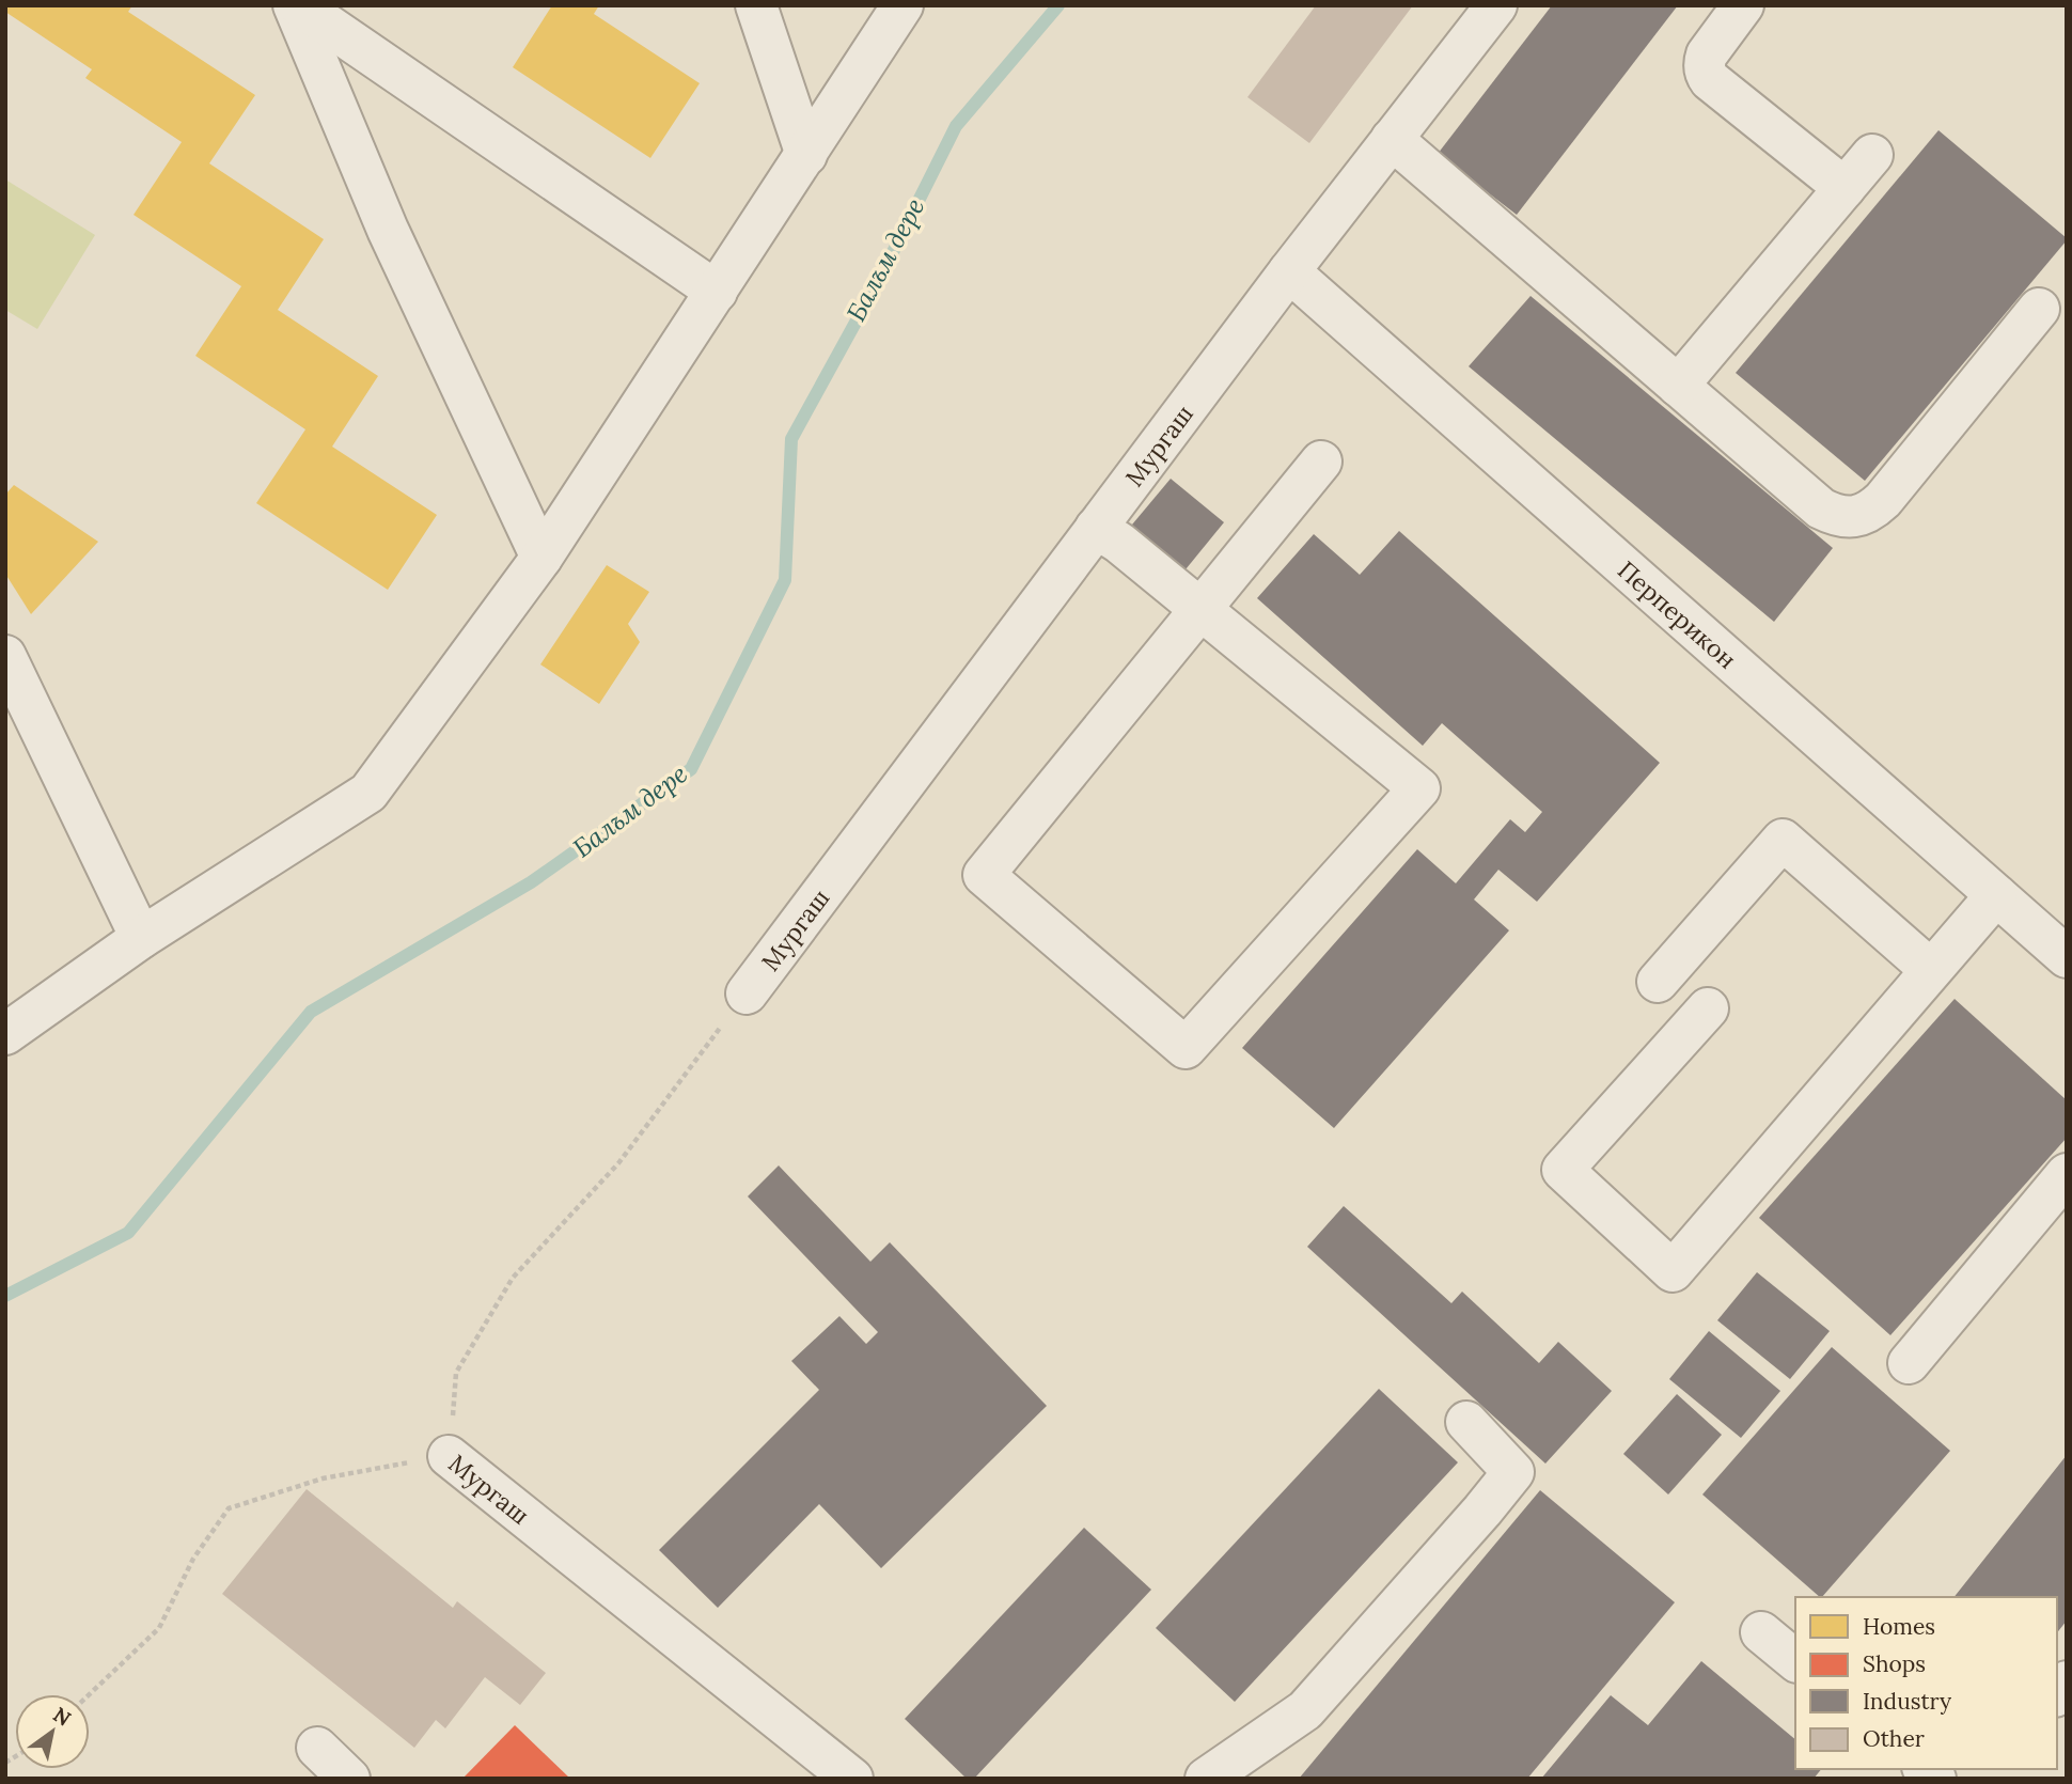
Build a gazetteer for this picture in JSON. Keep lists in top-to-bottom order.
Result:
{
  "streets": {
    "street": ["Мургаш", "Перперикон"]
  },
  "crossings": [
    ["Мургаш", "Перперикон"]
  ],
  "water": ["Балъм дере"],
  "legend": [
    "Homes",
    "Shops",
    "Industry",
    "Other"
  ],
  "north": "top right"
}
